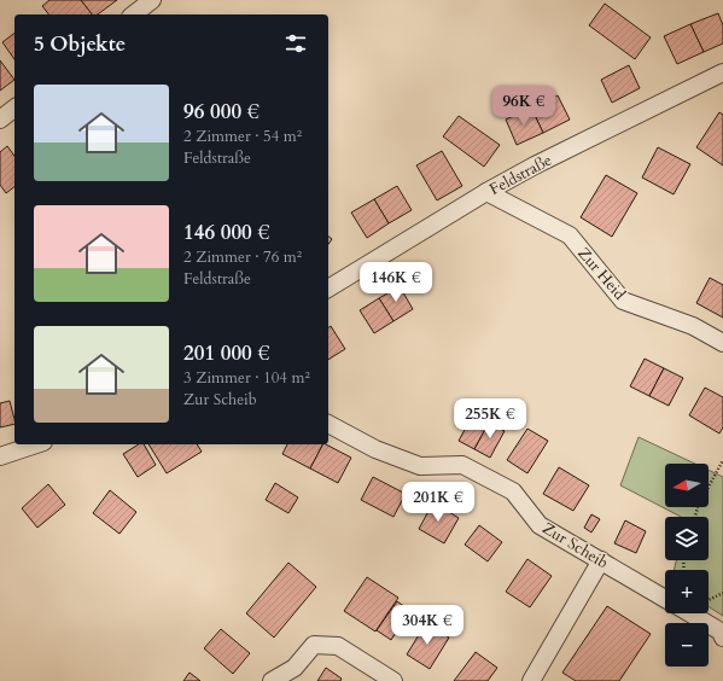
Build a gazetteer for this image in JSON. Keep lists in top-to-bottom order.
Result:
{
  "streets": {
    "street": ["Feldstraße", "Zur Heid", "Zur Scheib"]
  },
  "crossings": [
    ["Feldstraße", "Zur Heid"]
  ],
  "north": "left",
  "page": {
    "heading": "5 Objekte",
    "list": [
      {
        "name": "96 000 €",
        "note": "2 Zimmer · 54 m² · Feldstraße"
      },
      {
        "name": "146 000 €",
        "note": "2 Zimmer · 76 m² · Feldstraße"
      },
      {
        "name": "201 000 €",
        "note": "3 Zimmer · 104 m² · Zur Scheib"
      }
    ],
    "price": [
      "96K €",
      "146K €",
      "255K €",
      "201K €",
      "304K €"
    ],
    "map_buttons": ["+", "−"]
  }
}
